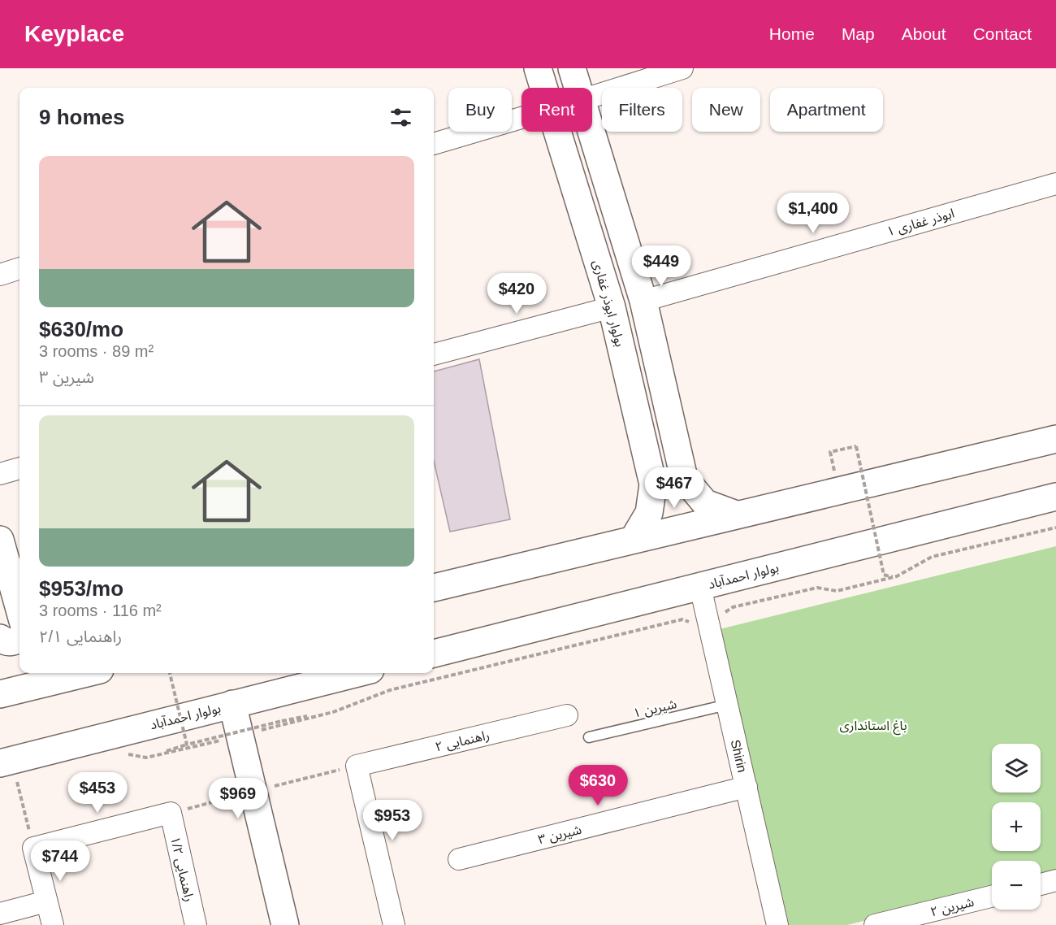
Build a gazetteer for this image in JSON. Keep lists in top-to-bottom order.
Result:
{
  "streets": {
    "main road": ["بولوار ابوذر غفاری", "بولوار احمدآباد"],
    "street": [
      "ابوذر غفاری ۱",
      "راهنمایی ۲",
      "Shirin",
      "شیرین ۳",
      "راهنمایی ۱/۲",
      "شیرین ۲"
    ],
    "lane": ["شیرین ۱"]
  },
  "crossings": [
    ["بولوار احمدآباد", "Shirin"],
    ["شیرین ۱", "Shirin"],
    ["Shirin", "شیرین ۳"]
  ],
  "parks": ["باغ استانداری"],
  "page": {
    "header": "Keyplace",
    "nav": [
      "Home",
      "Map",
      "About",
      "Contact"
    ],
    "chip": [
      "Buy",
      "Rent",
      "Filters",
      "New",
      "Apartment"
    ],
    "heading": "9 homes",
    "list": [
      {
        "name": "$630/mo",
        "note": "3 rooms · 89 m² · شیرین ۳"
      },
      {
        "name": "$953/mo",
        "note": "3 rooms · 116 m² · راهنمایی ۲/۱"
      }
    ],
    "price": [
      "$1,400",
      "$449",
      "$420",
      "$467",
      "$630",
      "$453",
      "$969",
      "$953",
      "$744"
    ],
    "map_buttons": ["+", "−"]
  }
}
